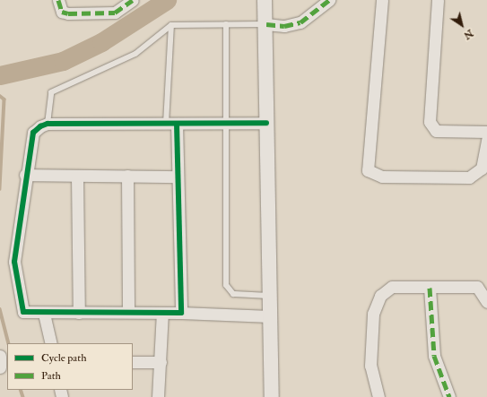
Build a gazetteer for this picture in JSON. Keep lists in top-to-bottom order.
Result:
{
  "legend": ["Cycle path", "Path"],
  "north": "bottom right"
}
